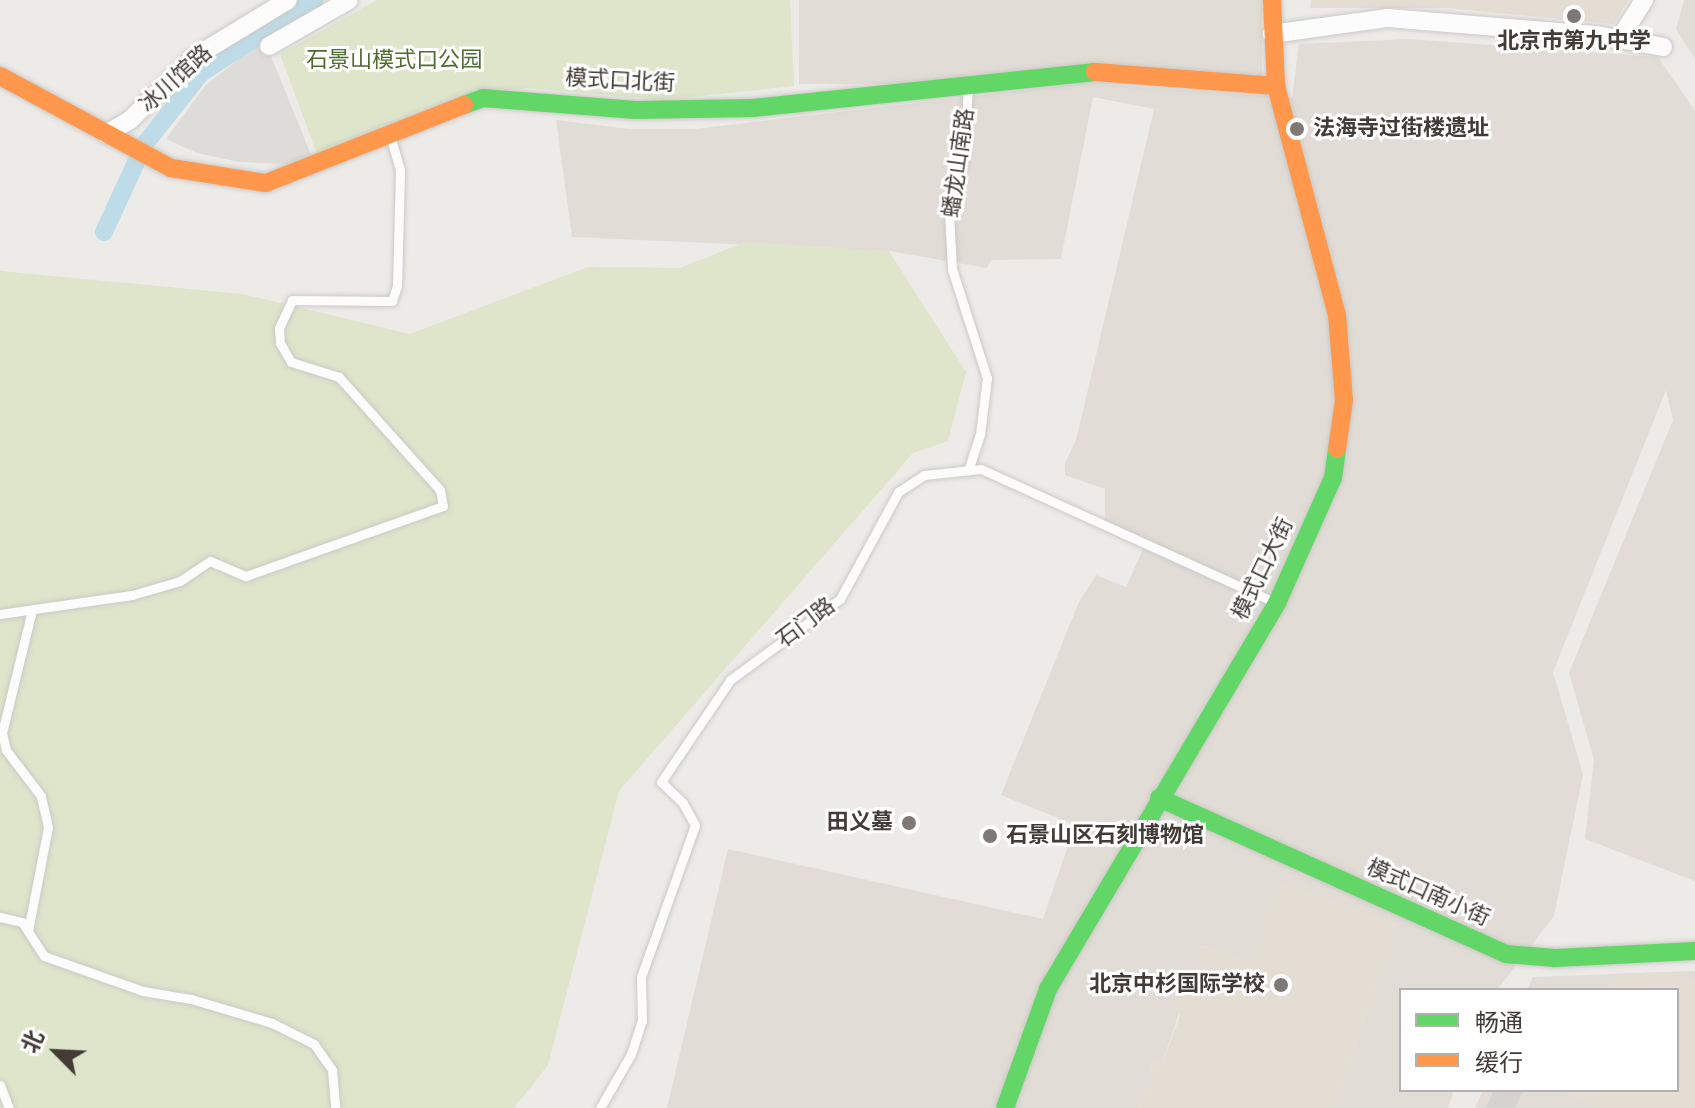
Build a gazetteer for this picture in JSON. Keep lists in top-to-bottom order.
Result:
{
  "streets": {
    "street": [
      "冰川馆路",
      "模式口北街",
      "模式口大街",
      "模式口南小街"
    ],
    "lane": ["蟠龙山南路", "石门路"]
  },
  "crossings": [
    ["冰川馆路", "模式口北街"],
    ["模式口北街", "蟠龙山南路"],
    ["模式口北街", "模式口大街"],
    ["蟠龙山南路", "石门路"],
    ["模式口大街", "石门路"],
    ["模式口大街", "模式口南小街"]
  ],
  "parks": ["石景山模式口公园"],
  "places": [
    "北京市第九中学",
    "法海寺过街楼遗址",
    "田义墓",
    "石景山区石刻博物馆",
    "北京中杉国际学校"
  ],
  "legend": ["畅通", "缓行"],
  "north": "top left"
}
